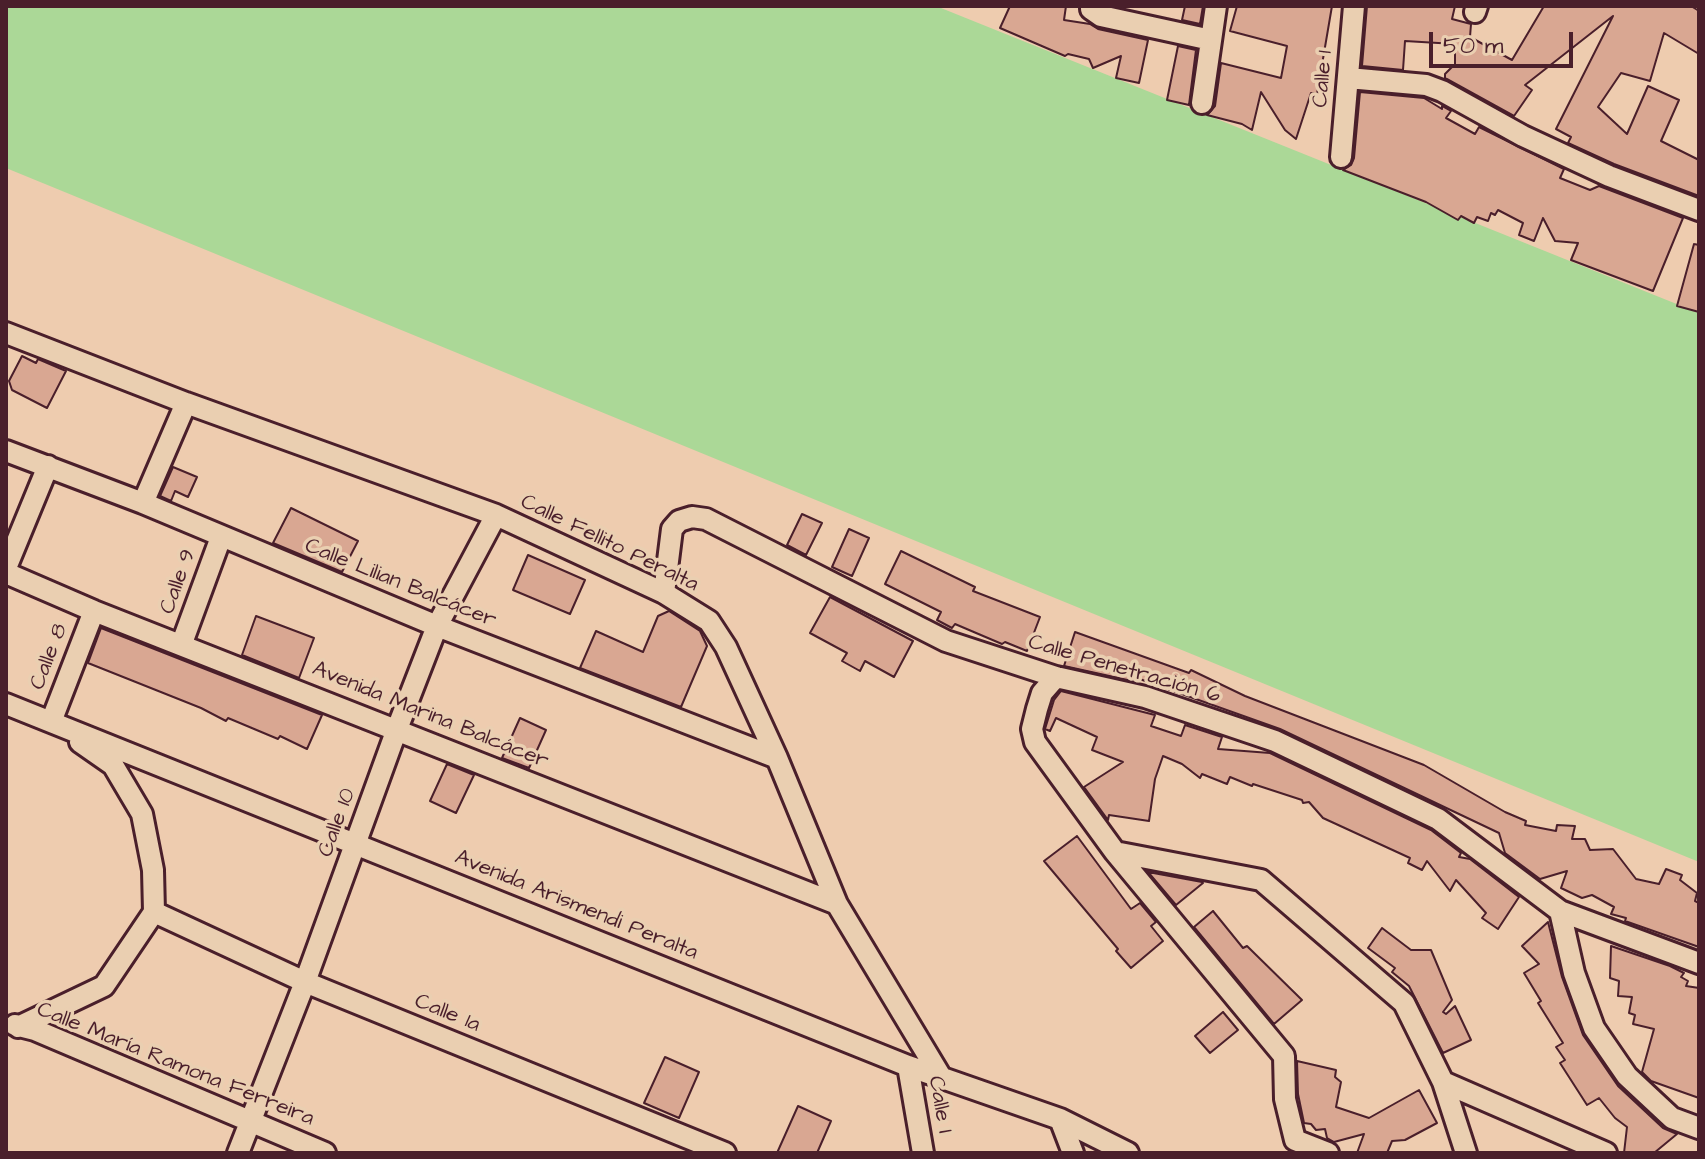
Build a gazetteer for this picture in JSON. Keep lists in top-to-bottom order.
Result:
{
  "streets": {
    "street": [
      "Calle 1",
      "Calle Fellito Peralta",
      "Calle 9",
      "Calle Lilian Balcácer",
      "Calle 8",
      "Calle Penetración 6",
      "Avenida Marina Balcácer",
      "Calle 10",
      "Avenida Arismendi Peralta",
      "Calle 1a",
      "Calle María Ramona Ferreira",
      "Calle I"
    ]
  },
  "crossings": [
    ["Calle Fellito Peralta", "Calle Lilian Balcácer"],
    ["Calle Fellito Peralta", "Calle Penetración 6"],
    ["Calle Fellito Peralta", "Avenida Marina Balcácer"],
    ["Calle Fellito Peralta", "Calle 10"],
    ["Calle Fellito Peralta", "Avenida Arismendi Peralta"],
    ["Calle 9", "Calle Lilian Balcácer"],
    ["Calle 9", "Avenida Marina Balcácer"],
    ["Calle Lilian Balcácer", "Calle 10"],
    ["Calle 8", "Avenida Marina Balcácer"],
    ["Calle 8", "Avenida Arismendi Peralta"],
    ["Avenida Marina Balcácer", "Calle 10"],
    ["Calle 10", "Avenida Arismendi Peralta"],
    ["Calle 10", "Calle 1a"],
    ["Calle 10", "Calle María Ramona Ferreira"],
    ["Avenida Arismendi Peralta", "Calle I"]
  ],
  "scale_bar": "50 m"
}
